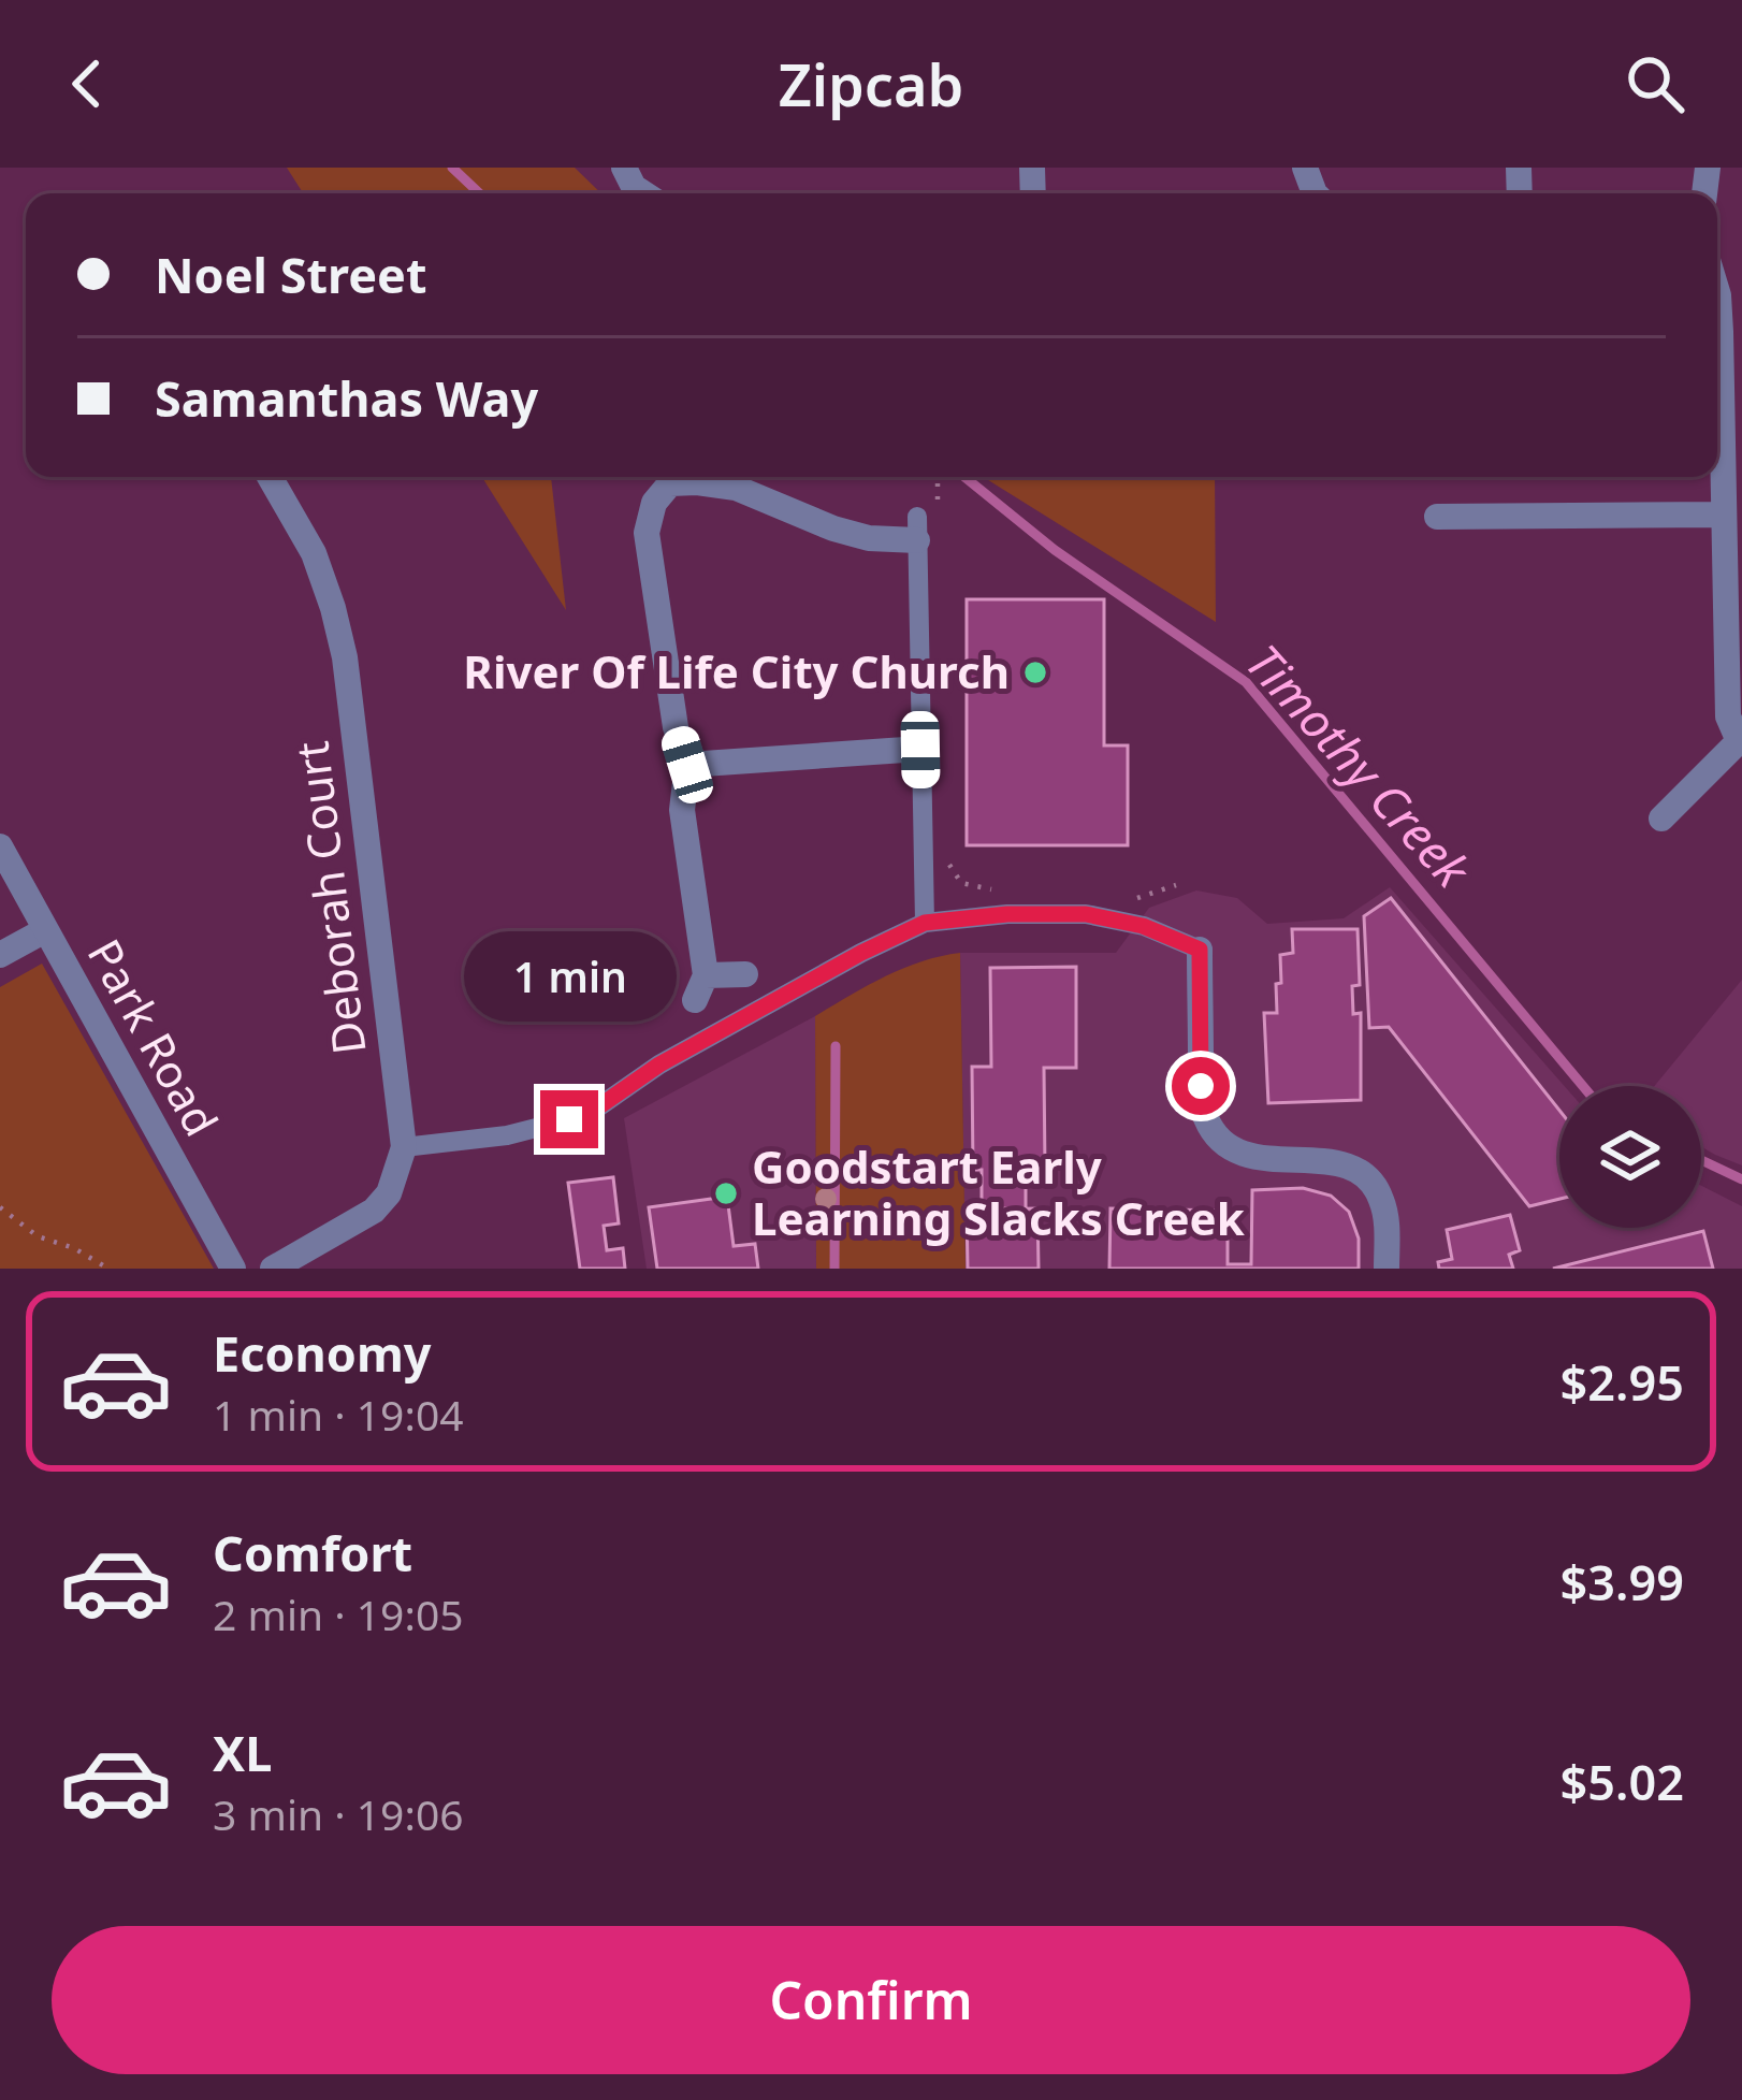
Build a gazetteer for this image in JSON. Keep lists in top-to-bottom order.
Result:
{
  "streets": {
    "street": ["Deborah Court", "Park Road"]
  },
  "water": ["Timothy Creek"],
  "places": ["River Of Life City Church", "Goodstart Early Learning Slacks Creek"],
  "page": {
    "header": "Zipcab",
    "banner": ["Noel Street", "Samanthas Way"],
    "bubble": "1 min",
    "list": [
      {
        "name": "Economy",
        "note": "1 min · 19:04",
        "value": "$2.95"
      },
      {
        "name": "Comfort",
        "note": "2 min · 19:05",
        "value": "$3.99"
      },
      {
        "name": "XL",
        "note": "3 min · 19:06",
        "value": "$5.02"
      }
    ],
    "buttons": "Confirm"
  }
}
